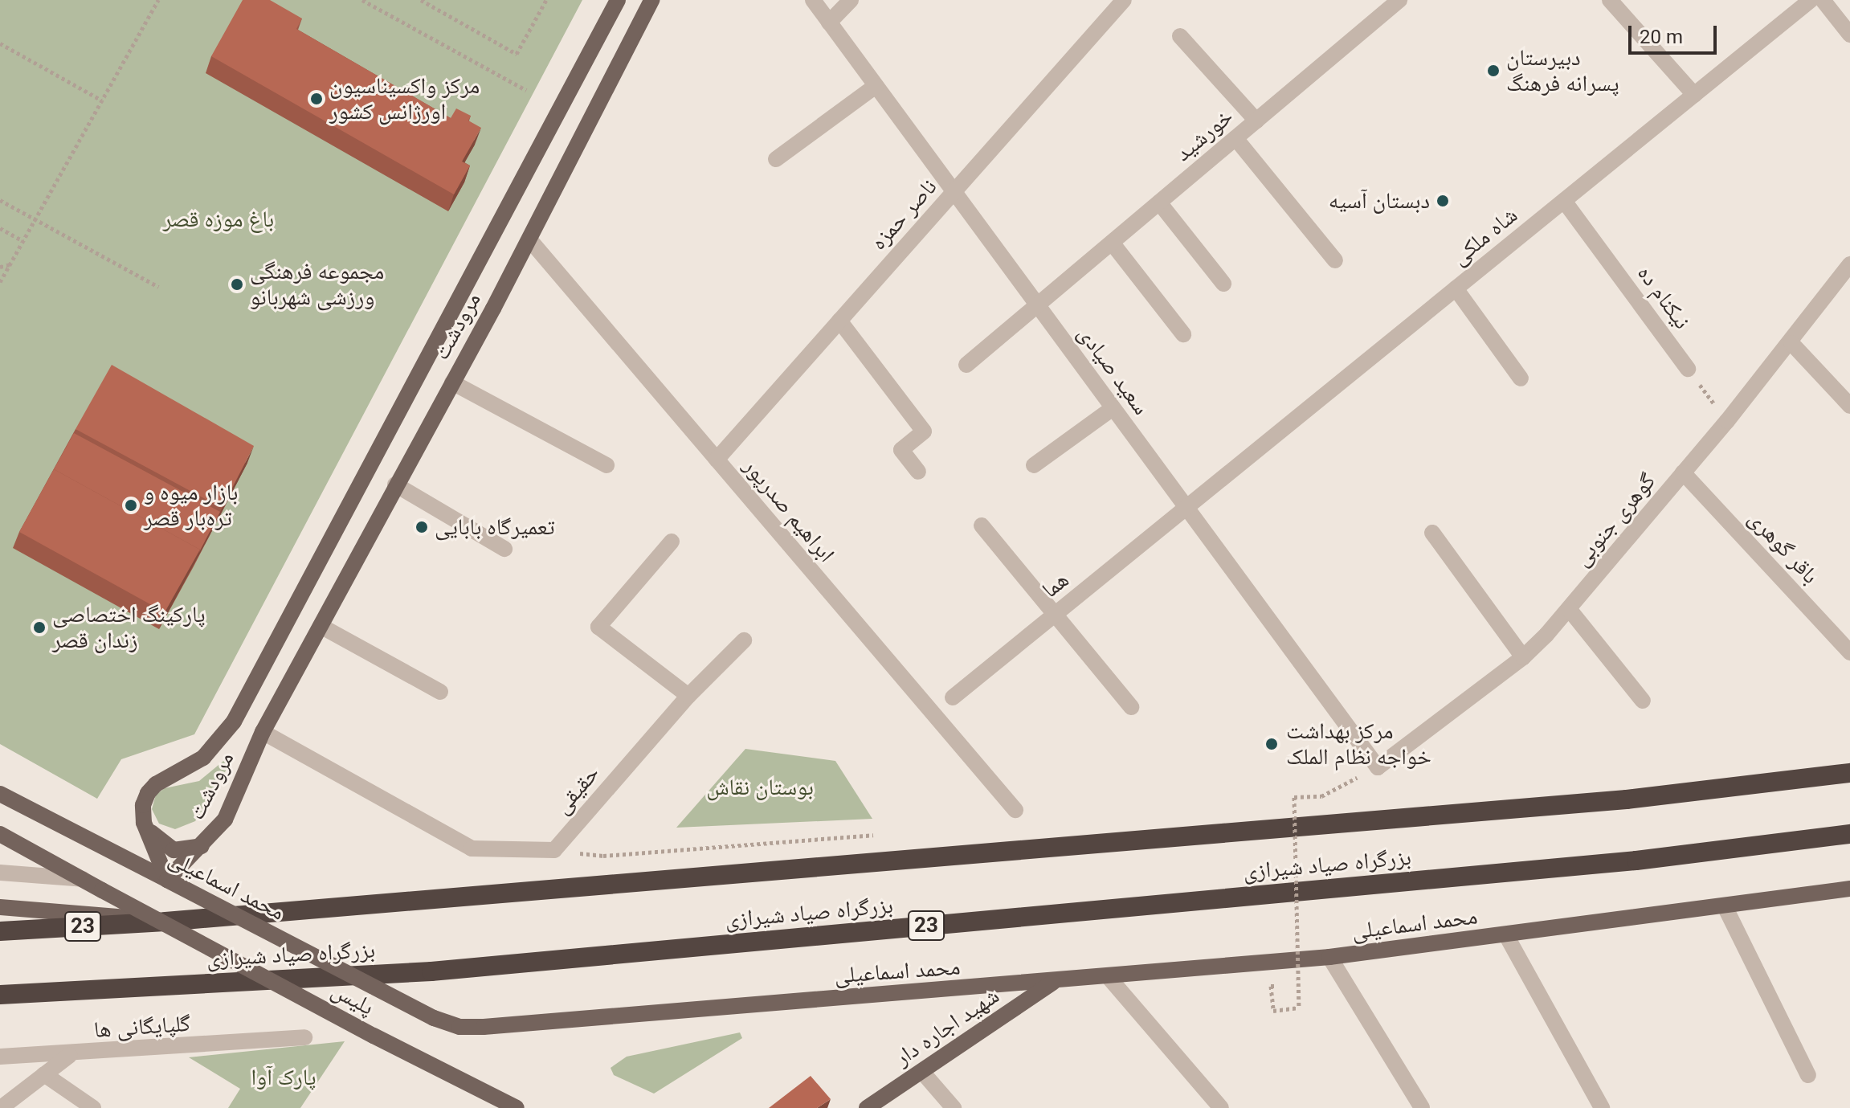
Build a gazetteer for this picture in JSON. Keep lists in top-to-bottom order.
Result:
{
  "streets": {
    "highway": ["بزرگراه صیاد شیرازی", "23"],
    "main road": [
      "مرودشت",
      "محمد اسماعیلی",
      "پلیس",
      "شهید اجاره دار"
    ],
    "street": [
      "خورشید",
      "ناصر حمزه",
      "شاه ملکی",
      "نیکنام ده",
      "سعید صیادی",
      "ابراهیم صدرپور",
      "گوهری جنوبی",
      "باقر گوهری",
      "هما",
      "حقیقی",
      "گلپایگانی ها"
    ]
  },
  "crossings": [
    ["خورشید", "سعید صیادی"],
    ["ناصر حمزه", "سعید صیادی"],
    ["ناصر حمزه", "ابراهیم صدرپور"],
    ["شاه ملکی", "نیکنام ده"],
    ["شاه ملکی", "سعید صیادی"],
    ["شاه ملکی", "هما"],
    ["مرودشت", "ابراهیم صدرپور"],
    ["مرودشت", "محمد اسماعیلی"],
    ["سعید صیادی", "گوهری جنوبی"],
    ["سعید صیادی", "هما"],
    ["گوهری جنوبی", "باقر گوهری"],
    ["محمد اسماعیلی", "شهید اجاره دار"]
  ],
  "parks": ["باغ موزه قصر", "بوستان نقاش", "پارک آوا"],
  "places": [
    "دبیرستان پسرانه فرهنگ",
    "مرکز واکسیناسیون اورژانس کشور",
    "دبستان آسیه",
    "مجموعه فرهنگی ورزشی شهربانو",
    "بازار میوه و تره‌بار قصر",
    "تعمیرگاه بابایی",
    "پارکینگ اختصاصی زندان قصر",
    "مرکز بهداشت خواجه نظام الملک"
  ],
  "scale_bar": "20 m"
}
